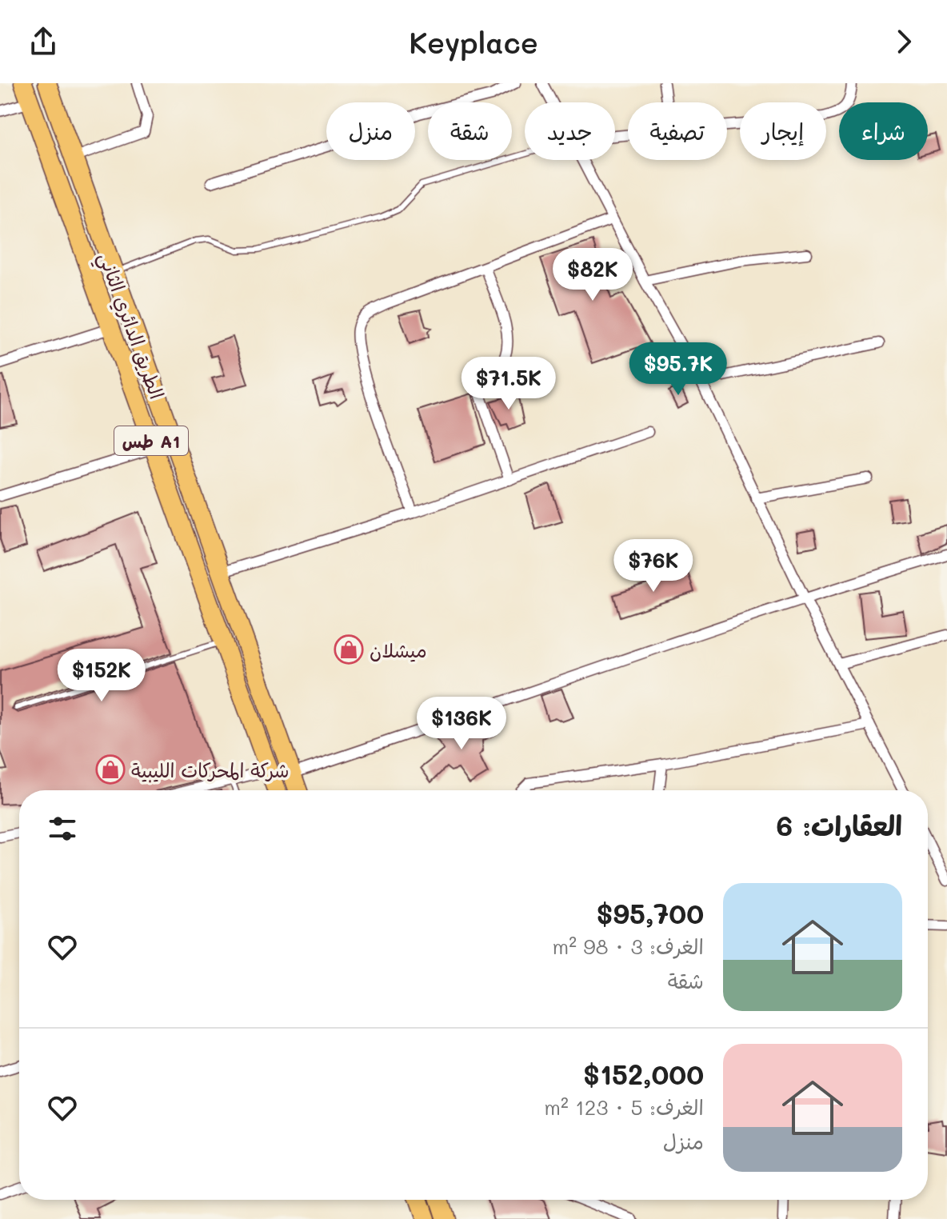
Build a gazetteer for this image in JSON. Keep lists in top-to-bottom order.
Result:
{
  "streets": {
    "highway": ["الطريق الدائري الثاني", "طس A1"]
  },
  "places": {
    "shop": ["ميشلان", "شركة المحركات الليبية"]
  },
  "page": {
    "header": "Keyplace",
    "chip": [
      "شراء",
      "إيجار",
      "تصفية",
      "جديد",
      "شقة",
      "منزل"
    ],
    "price": [
      "$82K",
      "$95.7K",
      "$71.5K",
      "$76K",
      "$152K",
      "$136K"
    ],
    "heading": "العقارات: 6",
    "list": [
      {
        "name": "$95,700",
        "note": "الغرف: 3 · 98 m² · شقة"
      },
      {
        "name": "$152,000",
        "note": "الغرف: 5 · 123 m² · منزل"
      }
    ]
  }
}
